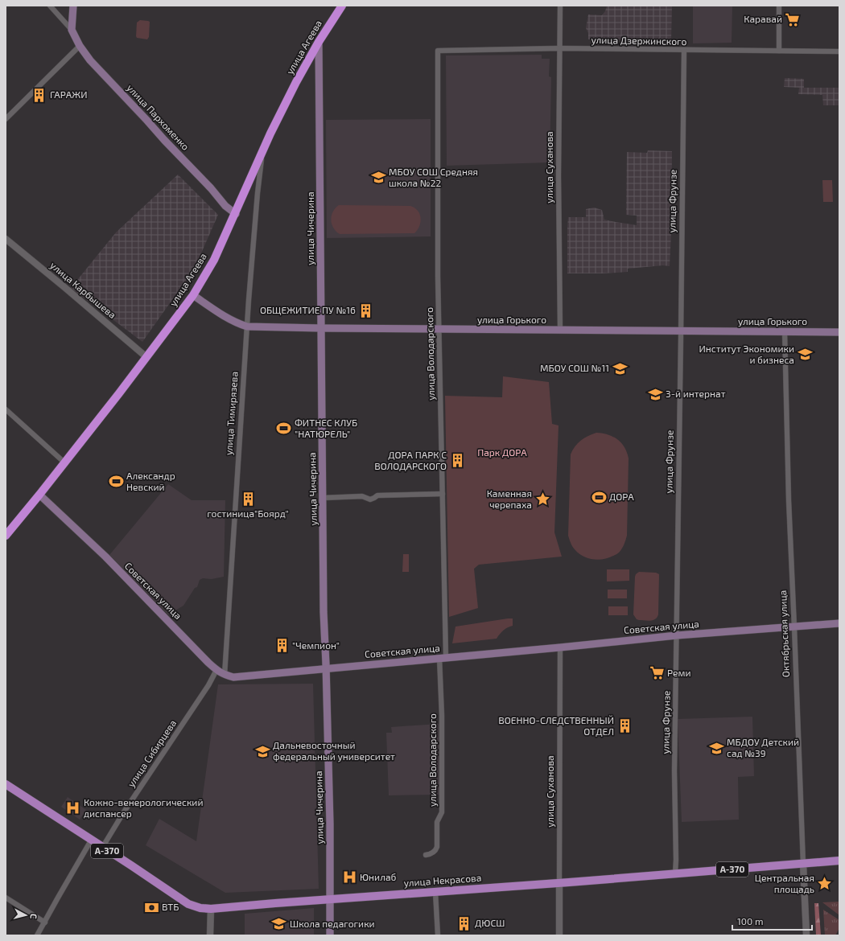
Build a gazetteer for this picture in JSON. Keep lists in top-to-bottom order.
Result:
{
  "streets": {
    "highway": ["улица Агеева"],
    "main road": [
      "улица Пархоменко",
      "улица Чичерина",
      "улица Горького",
      "Советская улица",
      "А-370",
      "улица Некрасова"
    ],
    "street": [
      "улица Дзержинского",
      "улица Суханова",
      "улица Фрунзе",
      "улица Карбышева",
      "улица Володарского",
      "улица Тимирязева",
      "Октябрьская улица",
      "улица Сибирцева"
    ]
  },
  "crossings": [
    ["улица Дзержинского", "улица Суханова"],
    ["улица Дзержинского", "улица Фрунзе"],
    ["улица Дзержинского", "улица Володарского"],
    ["улица Агеева", "улица Пархоменко"],
    ["улица Агеева", "улица Чичерина"],
    ["улица Агеева", "улица Карбышева"],
    ["улица Агеева", "улица Горького"],
    ["улица Агеева", "улица Тимирязева"],
    ["улица Агеева", "Советская улица"],
    ["улица Суханова", "улица Горького"],
    ["улица Суханова", "Советская улица"],
    ["улица Суханова", "улица Некрасова"],
    ["улица Фрунзе", "улица Горького"],
    ["улица Фрунзе", "Советская улица"],
    ["улица Фрунзе", "улица Некрасова"],
    ["улица Чичерина", "улица Горького"],
    ["улица Чичерина", "Советская улица"],
    ["улица Чичерина", "улица Некрасова"],
    ["улица Горького", "улица Володарского"],
    ["улица Горького", "улица Тимирязева"],
    ["улица Горького", "Октябрьская улица"],
    ["улица Володарского", "Советская улица"],
    ["улица Тимирязева", "Советская улица"],
    ["Советская улица", "Октябрьская улица"],
    ["Советская улица", "улица Сибирцева"],
    ["Октябрьская улица", "улица Некрасова"],
    ["улица Сибирцева", "улица Некрасова"]
  ],
  "parks": ["Парк ДОРА"],
  "places": {
    "supermarket": ["Каравай", "Реми"],
    "building": [
      "ГАРАЖИ",
      "ОБЩЕЖИТИЕ ПУ №16",
      "ДОРА ПАРК С ВОЛОДАРСКОГО",
      "гостиница\"Боярд\"",
      "\"Чемпион\"",
      "ВОЕННО-СЛЕДСТВЕННЫЙ ОТДЕЛ",
      "ДЮСШ"
    ],
    "school or university": [
      "МБОУ СОШ Средняя школа №22",
      "Институт Экономики и бизнеса",
      "МБОУ СОШ №11",
      "3-й интернат",
      "МБДОУ Детский сад №39",
      "Дальневосточный федеральный университет",
      "Школа педагогики"
    ],
    "sports": ["ФИТНЕС КЛУБ \"НАТЮРЕЛЬ\"", "Александр Невский", "ДОРА"],
    "place": ["Каменная черепаха", "Центральная площадь"],
    "hospital": ["Кожно-венерологический диспансер", "Юнилаб"],
    "bank": ["ВТБ"]
  },
  "scale_bar": "100 m",
  "north": "right"
}
